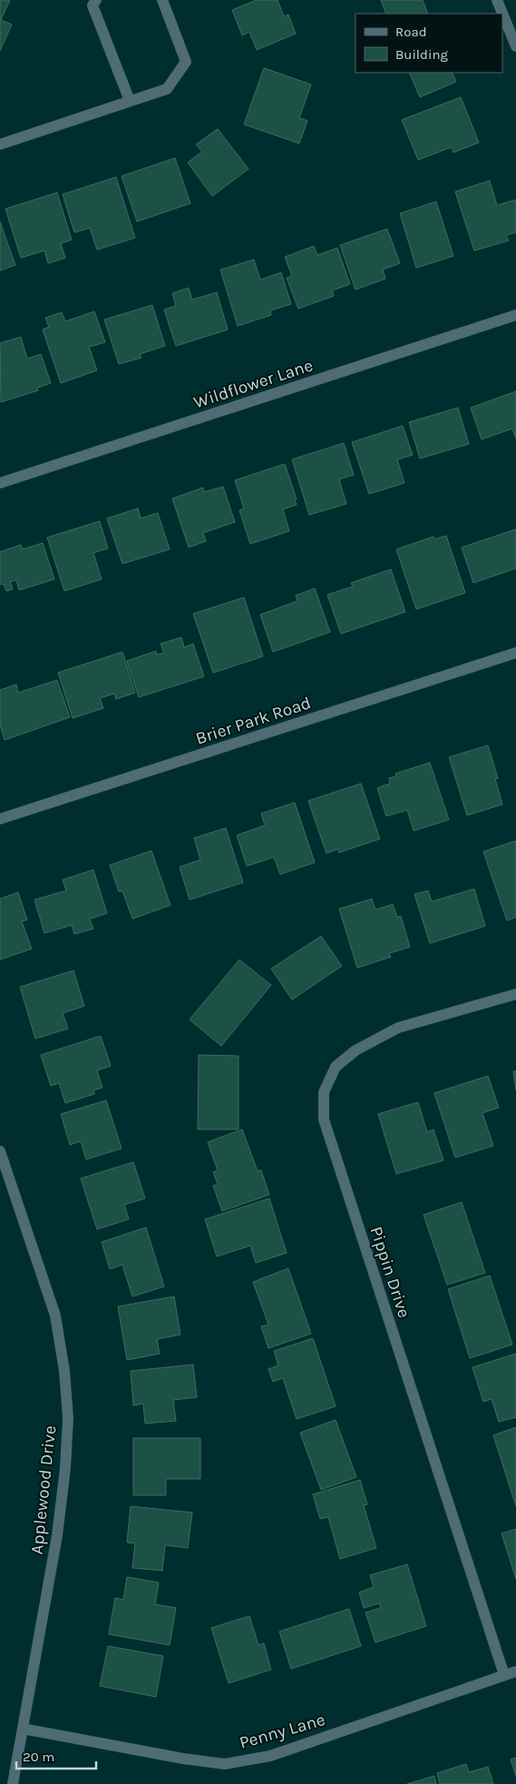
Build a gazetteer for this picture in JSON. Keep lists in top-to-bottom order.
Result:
{
  "streets": {
    "street": [
      "Wildflower Lane",
      "Brier Park Road",
      "Pippin Drive",
      "Applewood Drive",
      "Penny Lane"
    ]
  },
  "crossings": [
    ["Pippin Drive", "Penny Lane"],
    ["Applewood Drive", "Penny Lane"]
  ],
  "legend": ["Road", "Building"],
  "scale_bar": "20 m"
}
